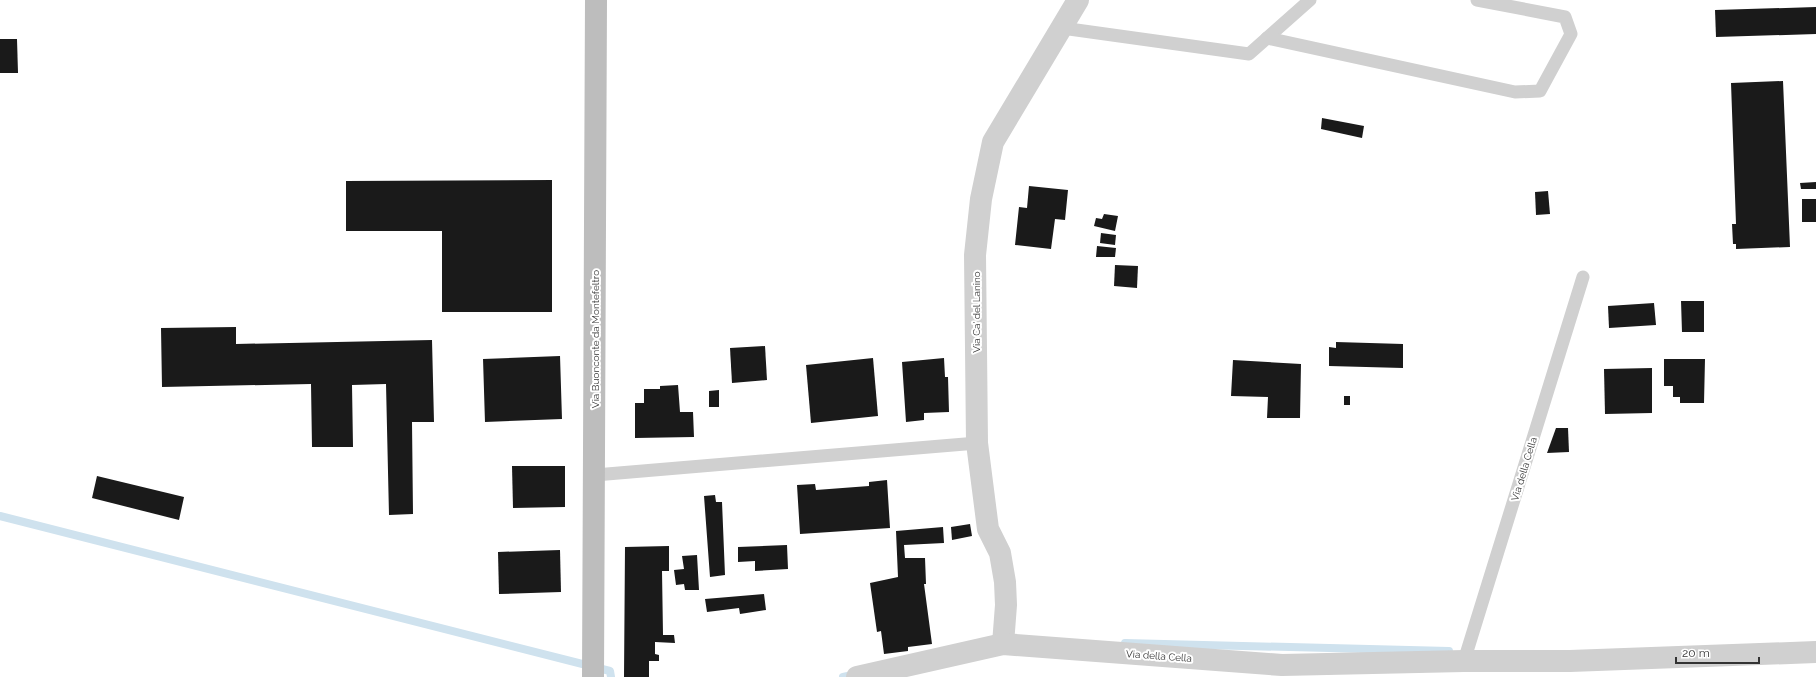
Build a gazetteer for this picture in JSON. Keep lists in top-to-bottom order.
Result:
{
  "streets": {
    "street": ["Via Ca' del Lanino", "Via Buonconte da Montefeltro", "Via della Cella"]
  },
  "crossings": [
    ["Via Ca' del Lanino", "Via della Cella"]
  ],
  "scale_bar": "20 m"
}
